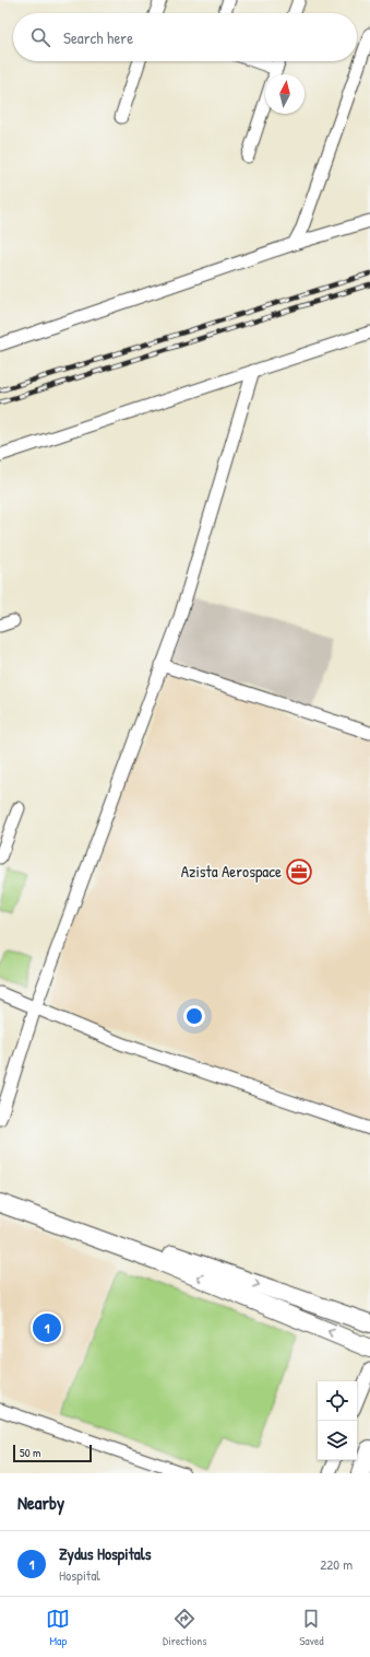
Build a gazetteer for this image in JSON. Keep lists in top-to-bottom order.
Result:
{
  "places": {
    "office": ["Azista Aerospace"]
  },
  "scale_bar": "50 m",
  "north": "top",
  "page": {
    "search": "Search here",
    "pins": "1",
    "scale": "50 m",
    "heading": "Nearby",
    "list": [
      {
        "mark": "1",
        "name": "Zydus Hospitals",
        "note": "Hospital",
        "value": "220 m"
      }
    ],
    "nav": ["Map", "Directions", "Saved"]
  }
}
